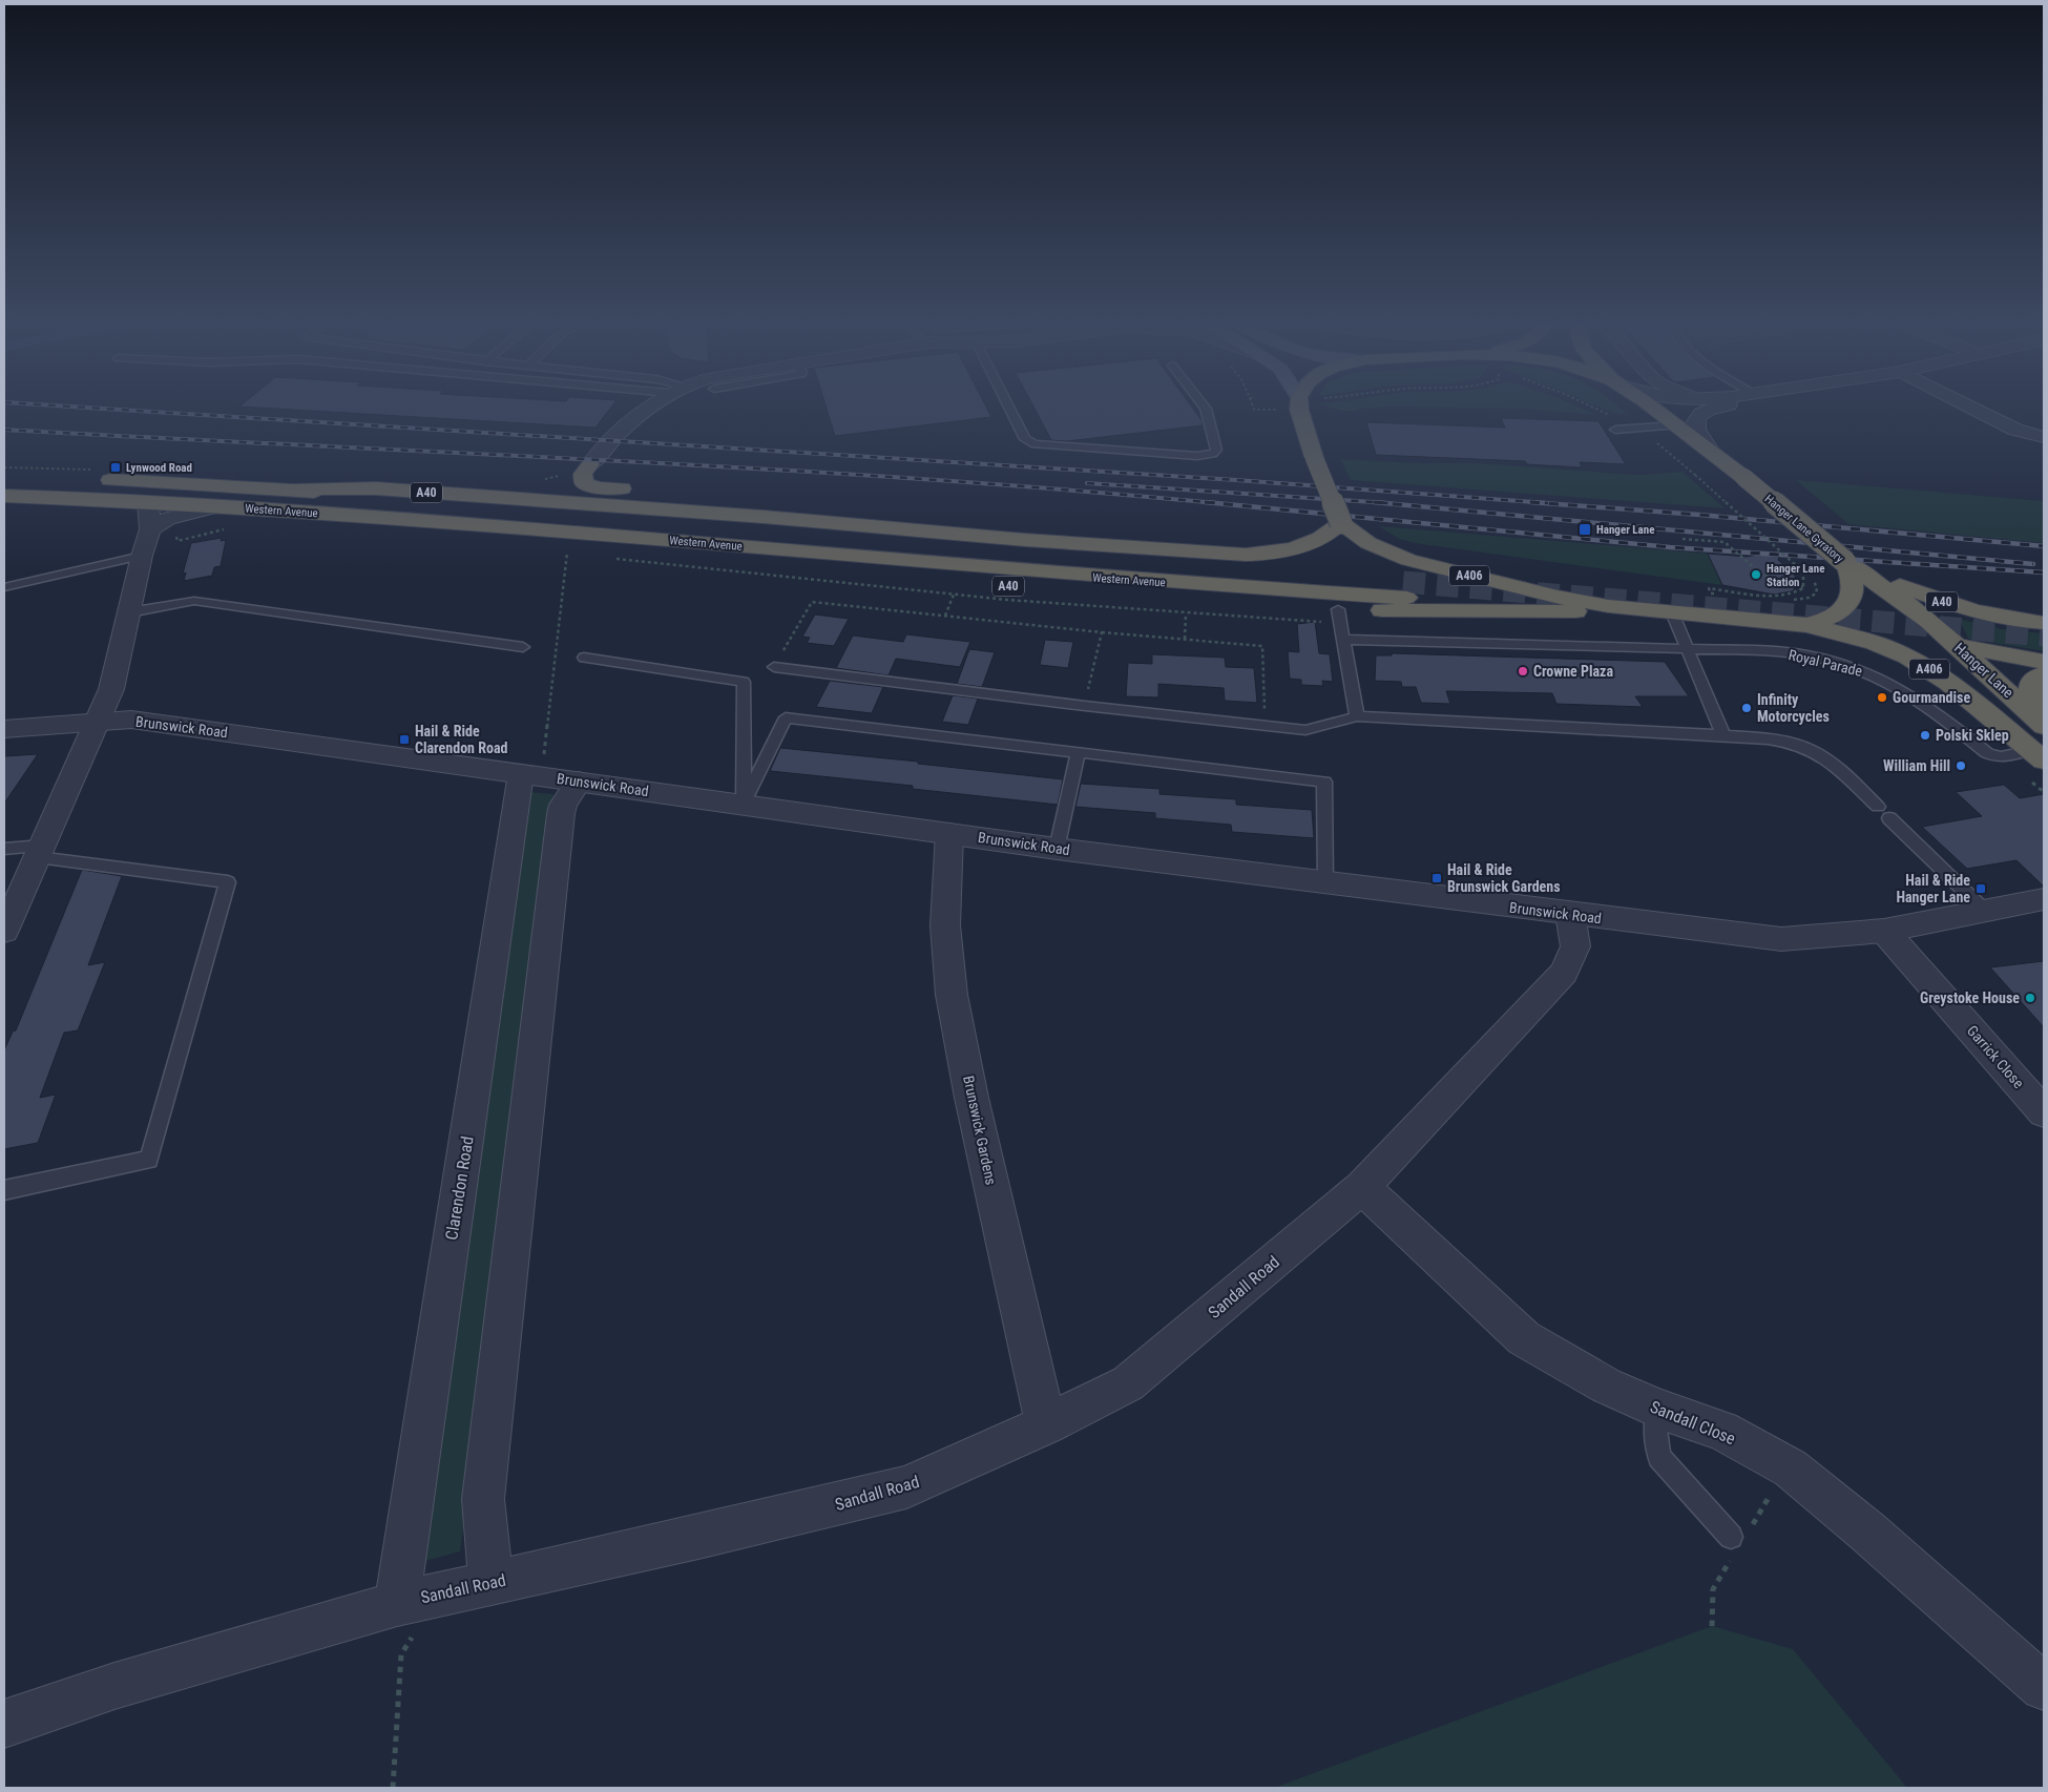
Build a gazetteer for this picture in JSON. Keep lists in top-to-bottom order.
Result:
{
  "streets": {
    "highway": [
      "A40",
      "Western Avenue",
      "Hanger Lane Gyratory",
      "A406",
      "Hanger Lane"
    ],
    "street": [
      "Brunswick Road",
      "Garrick Close",
      "Brunswick Gardens",
      "Clarendon Road",
      "Sandall Road",
      "Sandall Close"
    ],
    "lane": ["Royal Parade"]
  },
  "crossings": [
    ["A40", "Western Avenue"],
    ["A40", "Hanger Lane Gyratory"],
    ["A40", "Hanger Lane"],
    ["Hanger Lane Gyratory", "Hanger Lane"],
    ["A406", "Hanger Lane"],
    ["Royal Parade", "Hanger Lane"],
    ["Brunswick Road", "Garrick Close"],
    ["Brunswick Road", "Brunswick Gardens"],
    ["Brunswick Road", "Clarendon Road"],
    ["Brunswick Road", "Sandall Road"],
    ["Brunswick Gardens", "Sandall Road"],
    ["Clarendon Road", "Sandall Road"],
    ["Sandall Road", "Sandall Close"]
  ],
  "places": {
    "transit": [
      "Lynwood Road",
      "Hanger Lane",
      "Hail & Ride Clarendon Road",
      "Hail & Ride Brunswick Gardens",
      "Hail & Ride Hanger Lane"
    ],
    "other": [
      "Hanger Lane Station",
      "Crowne Plaza",
      "Gourmandise",
      "Infinity Motorcycles",
      "Polski Sklep",
      "William Hill",
      "Greystoke House"
    ]
  }
}
